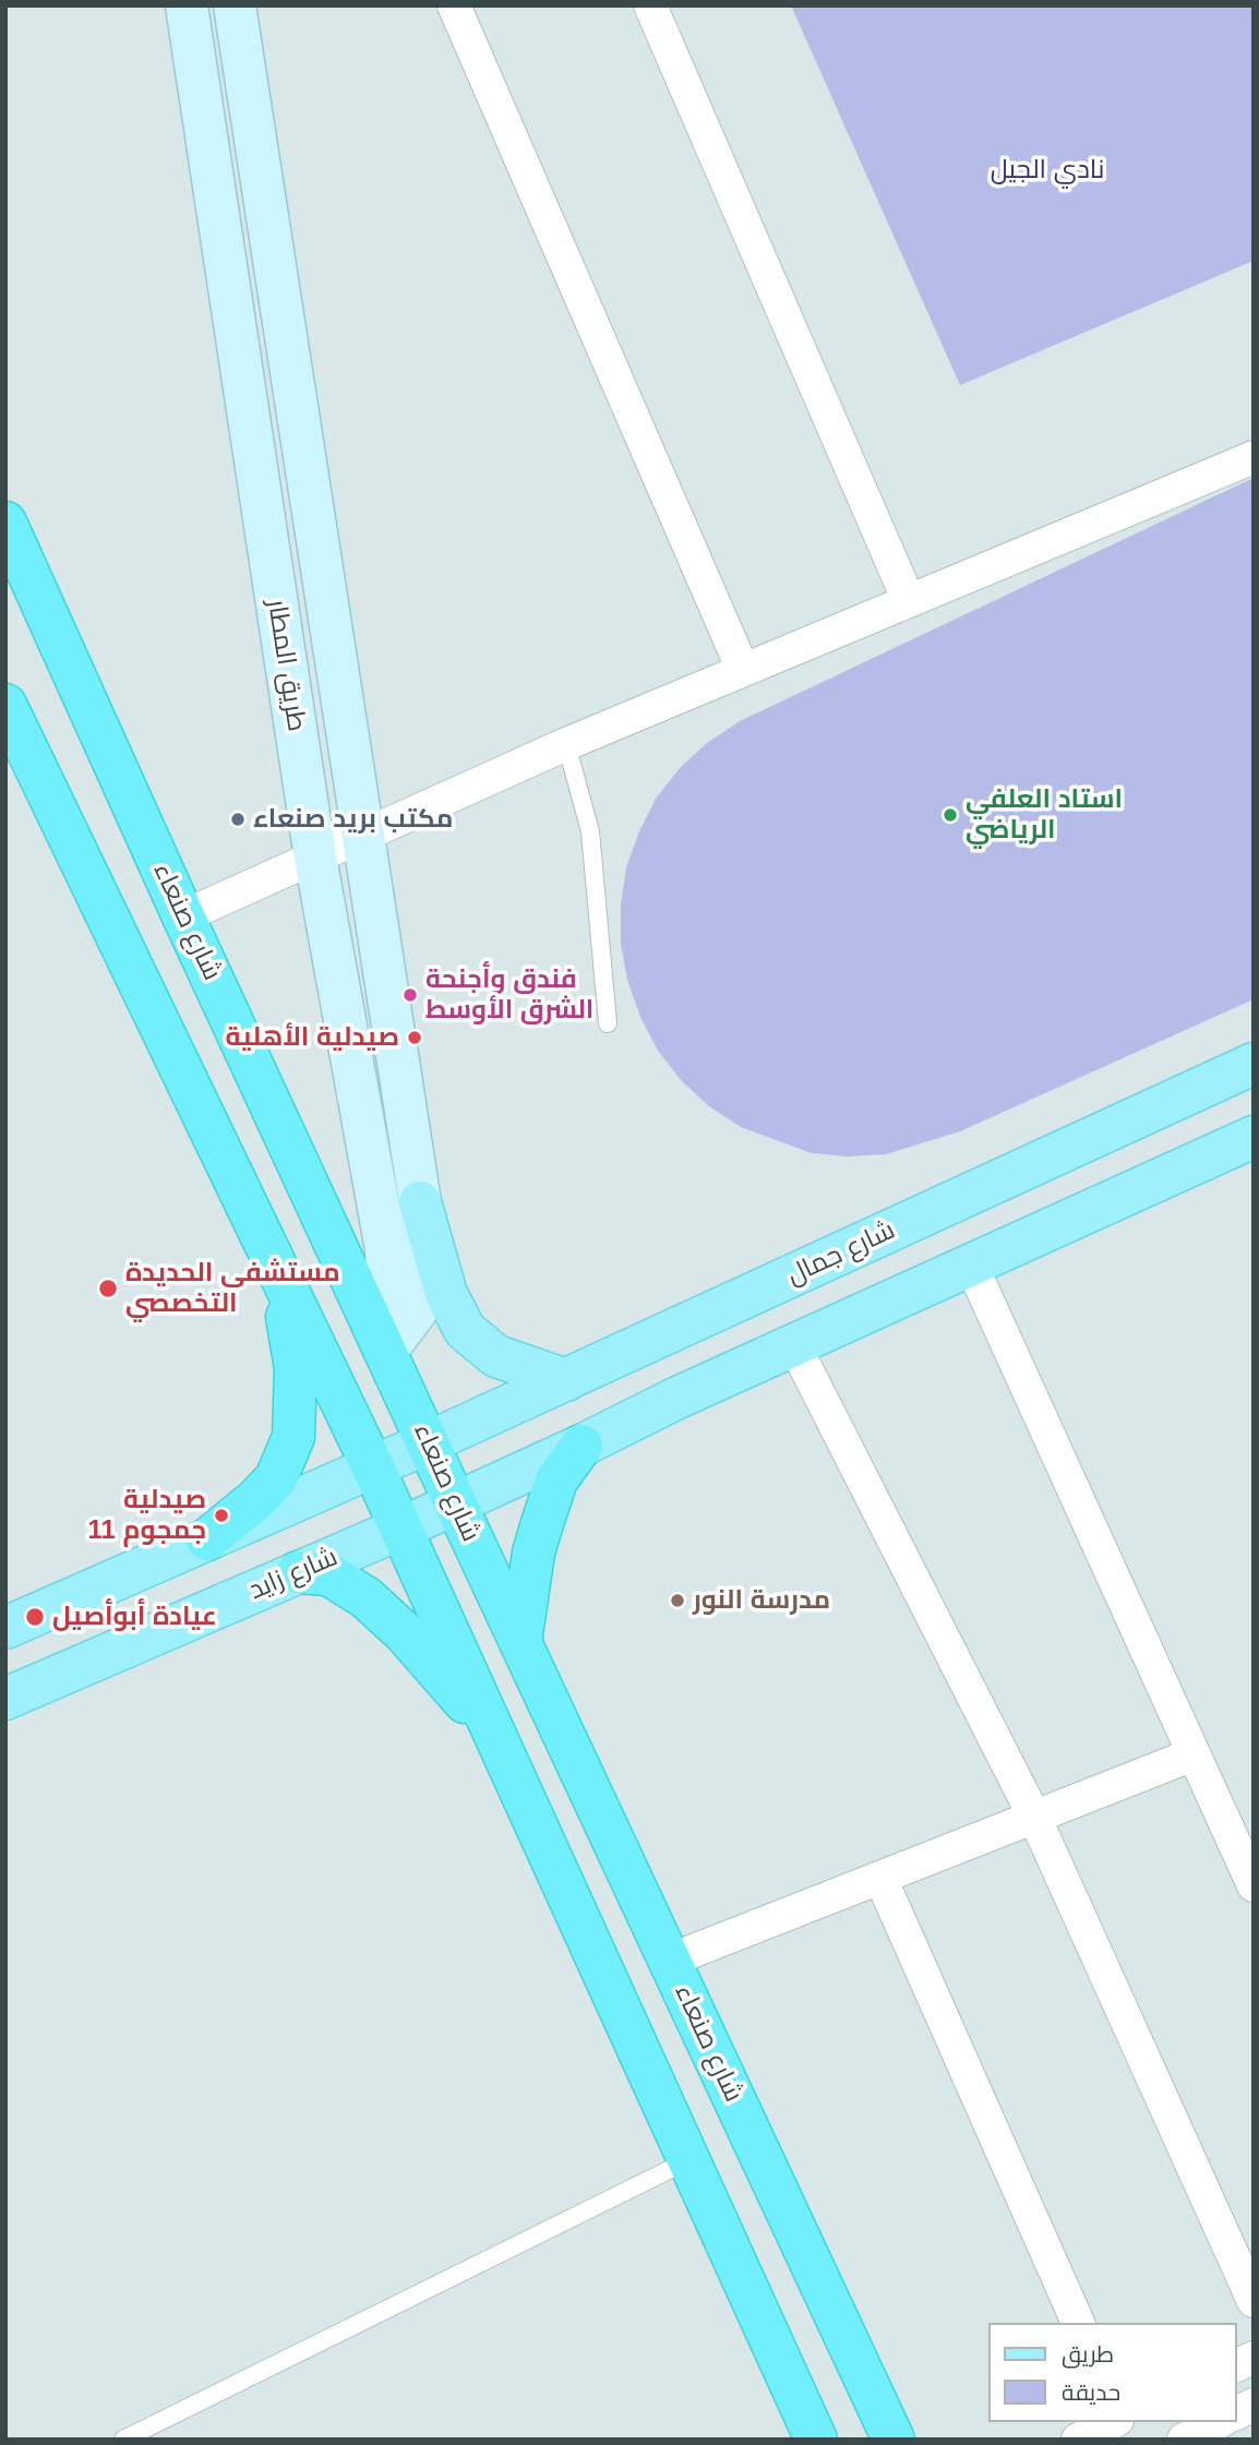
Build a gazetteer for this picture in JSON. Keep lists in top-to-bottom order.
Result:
{
  "streets": {
    "highway": ["شارع صنعاء"],
    "main road": ["شارع جمال", "شارع زايد"],
    "street": ["طريق المطار"]
  },
  "crossings": [
    ["طريق المطار", "شارع صنعاء"],
    ["شارع صنعاء", "شارع جمال"],
    ["شارع صنعاء", "شارع زايد"]
  ],
  "parks": ["نادي الجيل"],
  "places": [
    "استاد العلفي الرياضي",
    "مكتب بريد صنعاء",
    "فندق وأجنحة الشرق الأوسط",
    "صيدلية الأهلية",
    "مستشفى الحديدة التخصصي",
    "صيدلية جمجوم 11",
    "مدرسة النور",
    "عيادة أبوأصيل"
  ],
  "legend": ["طريق", "حديقة"]
}
